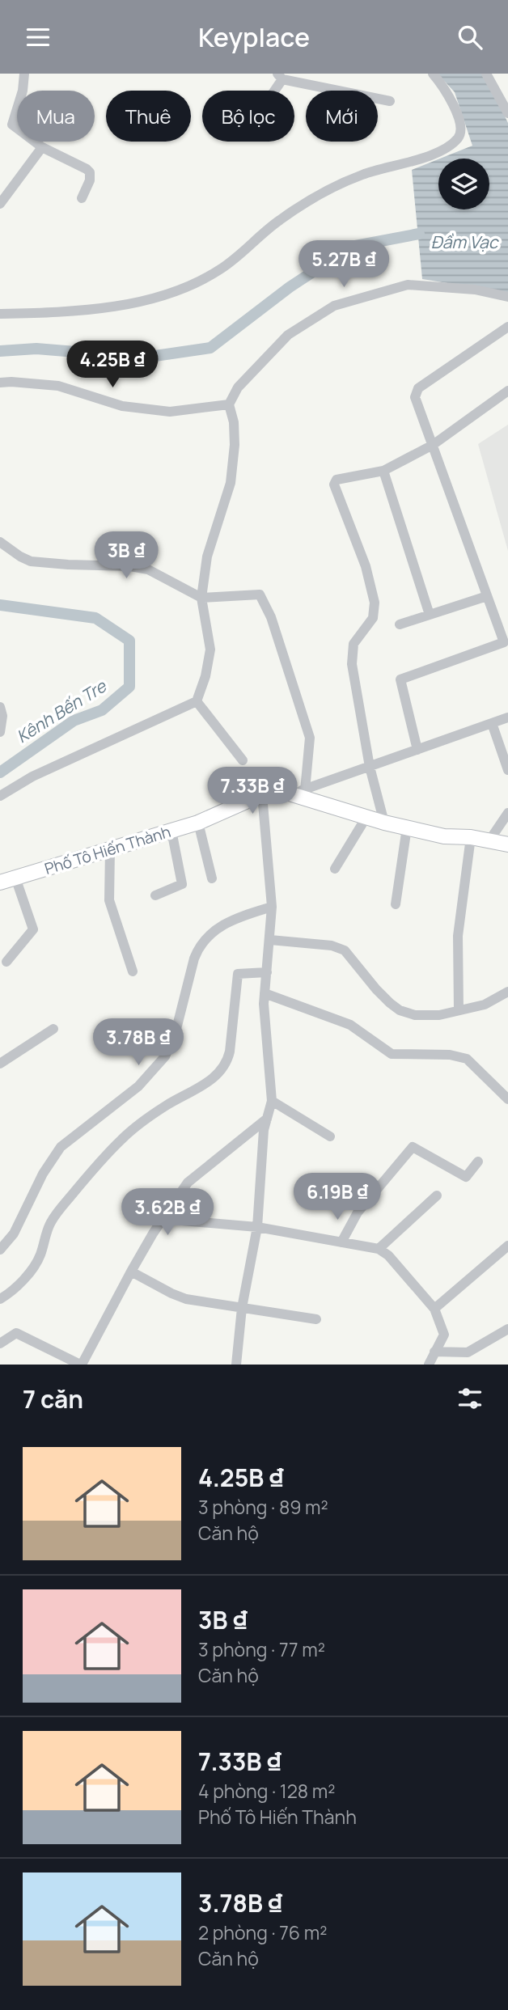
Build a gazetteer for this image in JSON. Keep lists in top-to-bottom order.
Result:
{
  "streets": {
    "street": ["Phố Tô Hiến Thành"]
  },
  "water": ["Đầm Vạc", "Kênh Bến Tre"],
  "page": {
    "header": "Keyplace",
    "chip": [
      "Mua",
      "Thuê",
      "Bộ lọc",
      "Mới"
    ],
    "price": [
      "5.27B ₫",
      "4.25B ₫",
      "3B ₫",
      "7.33B ₫",
      "3.78B ₫",
      "6.19B ₫",
      "3.62B ₫"
    ],
    "heading": "7 căn",
    "list": [
      {
        "name": "4.25B ₫",
        "note": "3 phòng · 89 m² · Căn hộ"
      },
      {
        "name": "3B ₫",
        "note": "3 phòng · 77 m² · Căn hộ"
      },
      {
        "name": "7.33B ₫",
        "note": "4 phòng · 128 m² · Phố Tô Hiến Thành"
      },
      {
        "name": "3.78B ₫",
        "note": "2 phòng · 76 m² · Căn hộ"
      }
    ]
  }
}
